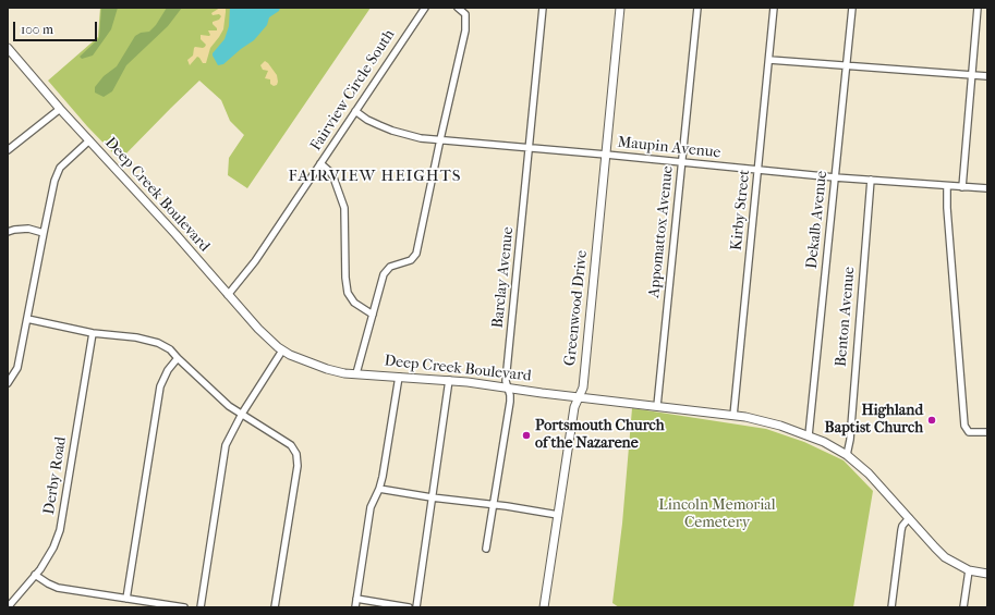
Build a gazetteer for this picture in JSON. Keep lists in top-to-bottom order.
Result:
{
  "streets": {
    "street": [
      "Fairview Circle South",
      "Maupin Avenue",
      "Deep Creek Boulevard",
      "Kirby Street",
      "Dekalb Avenue",
      "Appomattox Avenue",
      "Barclay Avenue",
      "Greenwood Drive",
      "Benton Avenue",
      "Derby Road"
    ]
  },
  "crossings": [
    ["Fairview Circle South", "Maupin Avenue"],
    ["Fairview Circle South", "Deep Creek Boulevard"],
    ["Maupin Avenue", "Kirby Street"],
    ["Maupin Avenue", "Dekalb Avenue"],
    ["Maupin Avenue", "Appomattox Avenue"],
    ["Maupin Avenue", "Barclay Avenue"],
    ["Maupin Avenue", "Greenwood Drive"],
    ["Maupin Avenue", "Benton Avenue"],
    ["Deep Creek Boulevard", "Kirby Street"],
    ["Deep Creek Boulevard", "Dekalb Avenue"],
    ["Deep Creek Boulevard", "Appomattox Avenue"],
    ["Deep Creek Boulevard", "Barclay Avenue"],
    ["Deep Creek Boulevard", "Greenwood Drive"],
    ["Deep Creek Boulevard", "Benton Avenue"]
  ],
  "districts": ["FAIRVIEW HEIGHTS"],
  "parks": ["Lincoln Memorial Cemetery"],
  "places": ["Highland Baptist Church", "Portsmouth Church of the Nazarene"],
  "scale_bar": "100 m"
}
